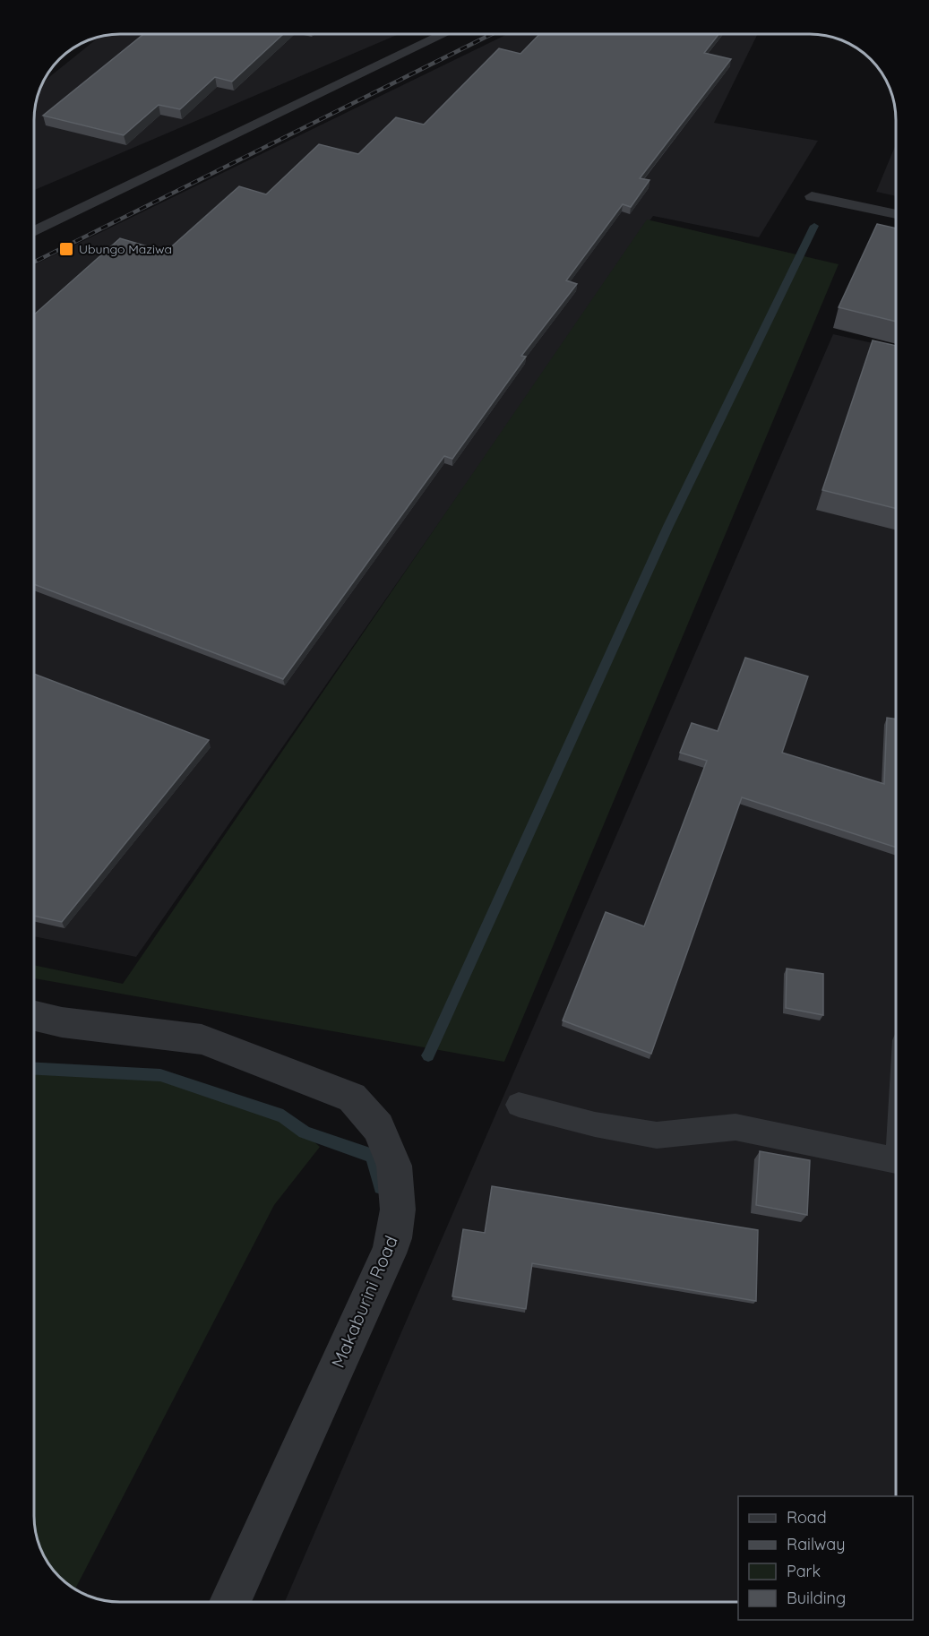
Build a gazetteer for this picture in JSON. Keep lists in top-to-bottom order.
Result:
{
  "streets": {
    "street": ["Makaburini Road"]
  },
  "places": {
    "transit": ["Ubungo Maziwa"]
  },
  "legend": [
    "Road",
    "Railway",
    "Park",
    "Building"
  ]
}
